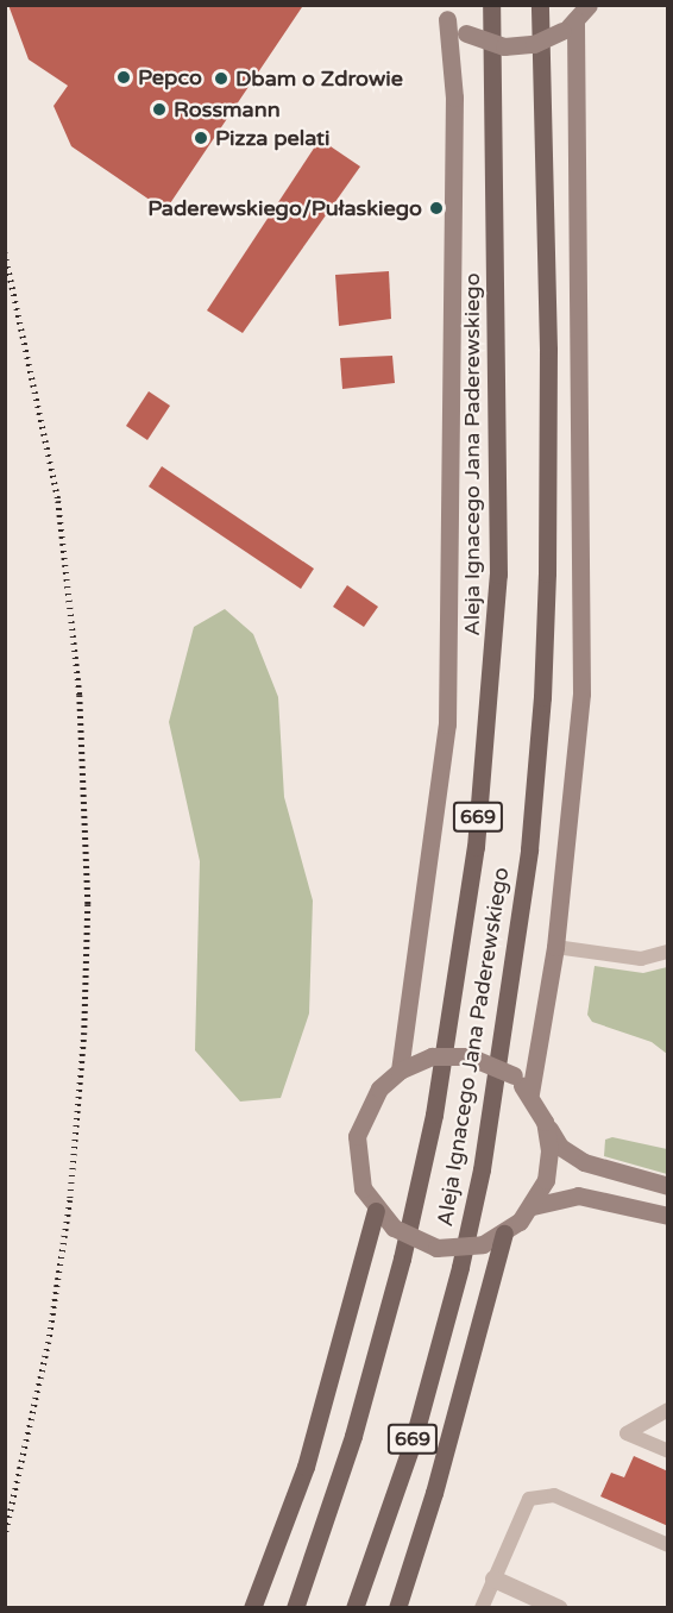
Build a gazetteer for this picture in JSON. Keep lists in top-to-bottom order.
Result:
{
  "streets": {
    "main road": ["Aleja Ignacego Jana Paderewskiego", "669"]
  },
  "places": [
    "Pepco",
    "Dbam o Zdrowie",
    "Rossmann",
    "Pizza pelati",
    "Paderewskiego/Pułaskiego"
  ]
}
